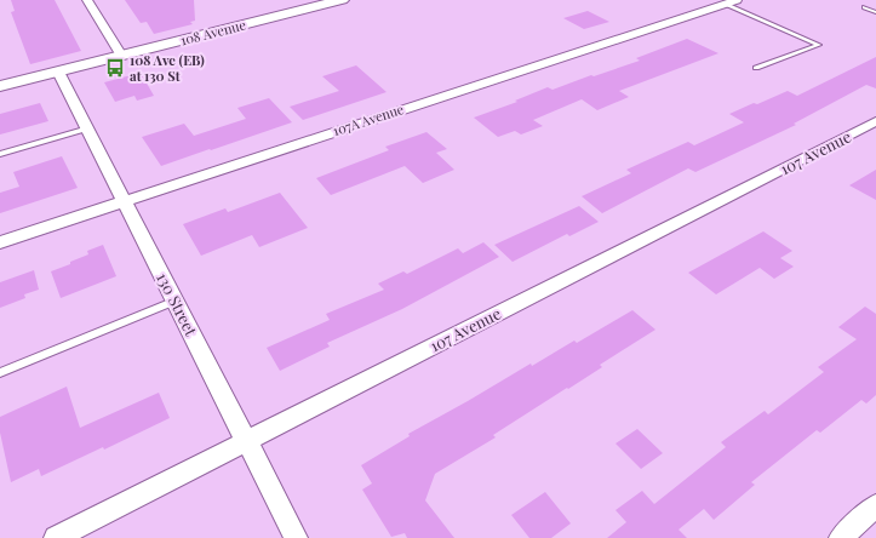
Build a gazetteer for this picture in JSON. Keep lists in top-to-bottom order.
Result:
{
  "streets": {
    "main road": ["108 Avenue"],
    "street": ["107A Avenue", "107 Avenue", "130 Street"]
  },
  "crossings": [
    ["108 Avenue", "130 Street"],
    ["107A Avenue", "130 Street"],
    ["107 Avenue", "130 Street"]
  ],
  "places": {
    "bus stop": ["108 Ave (EB) at 130 St"]
  }
}
